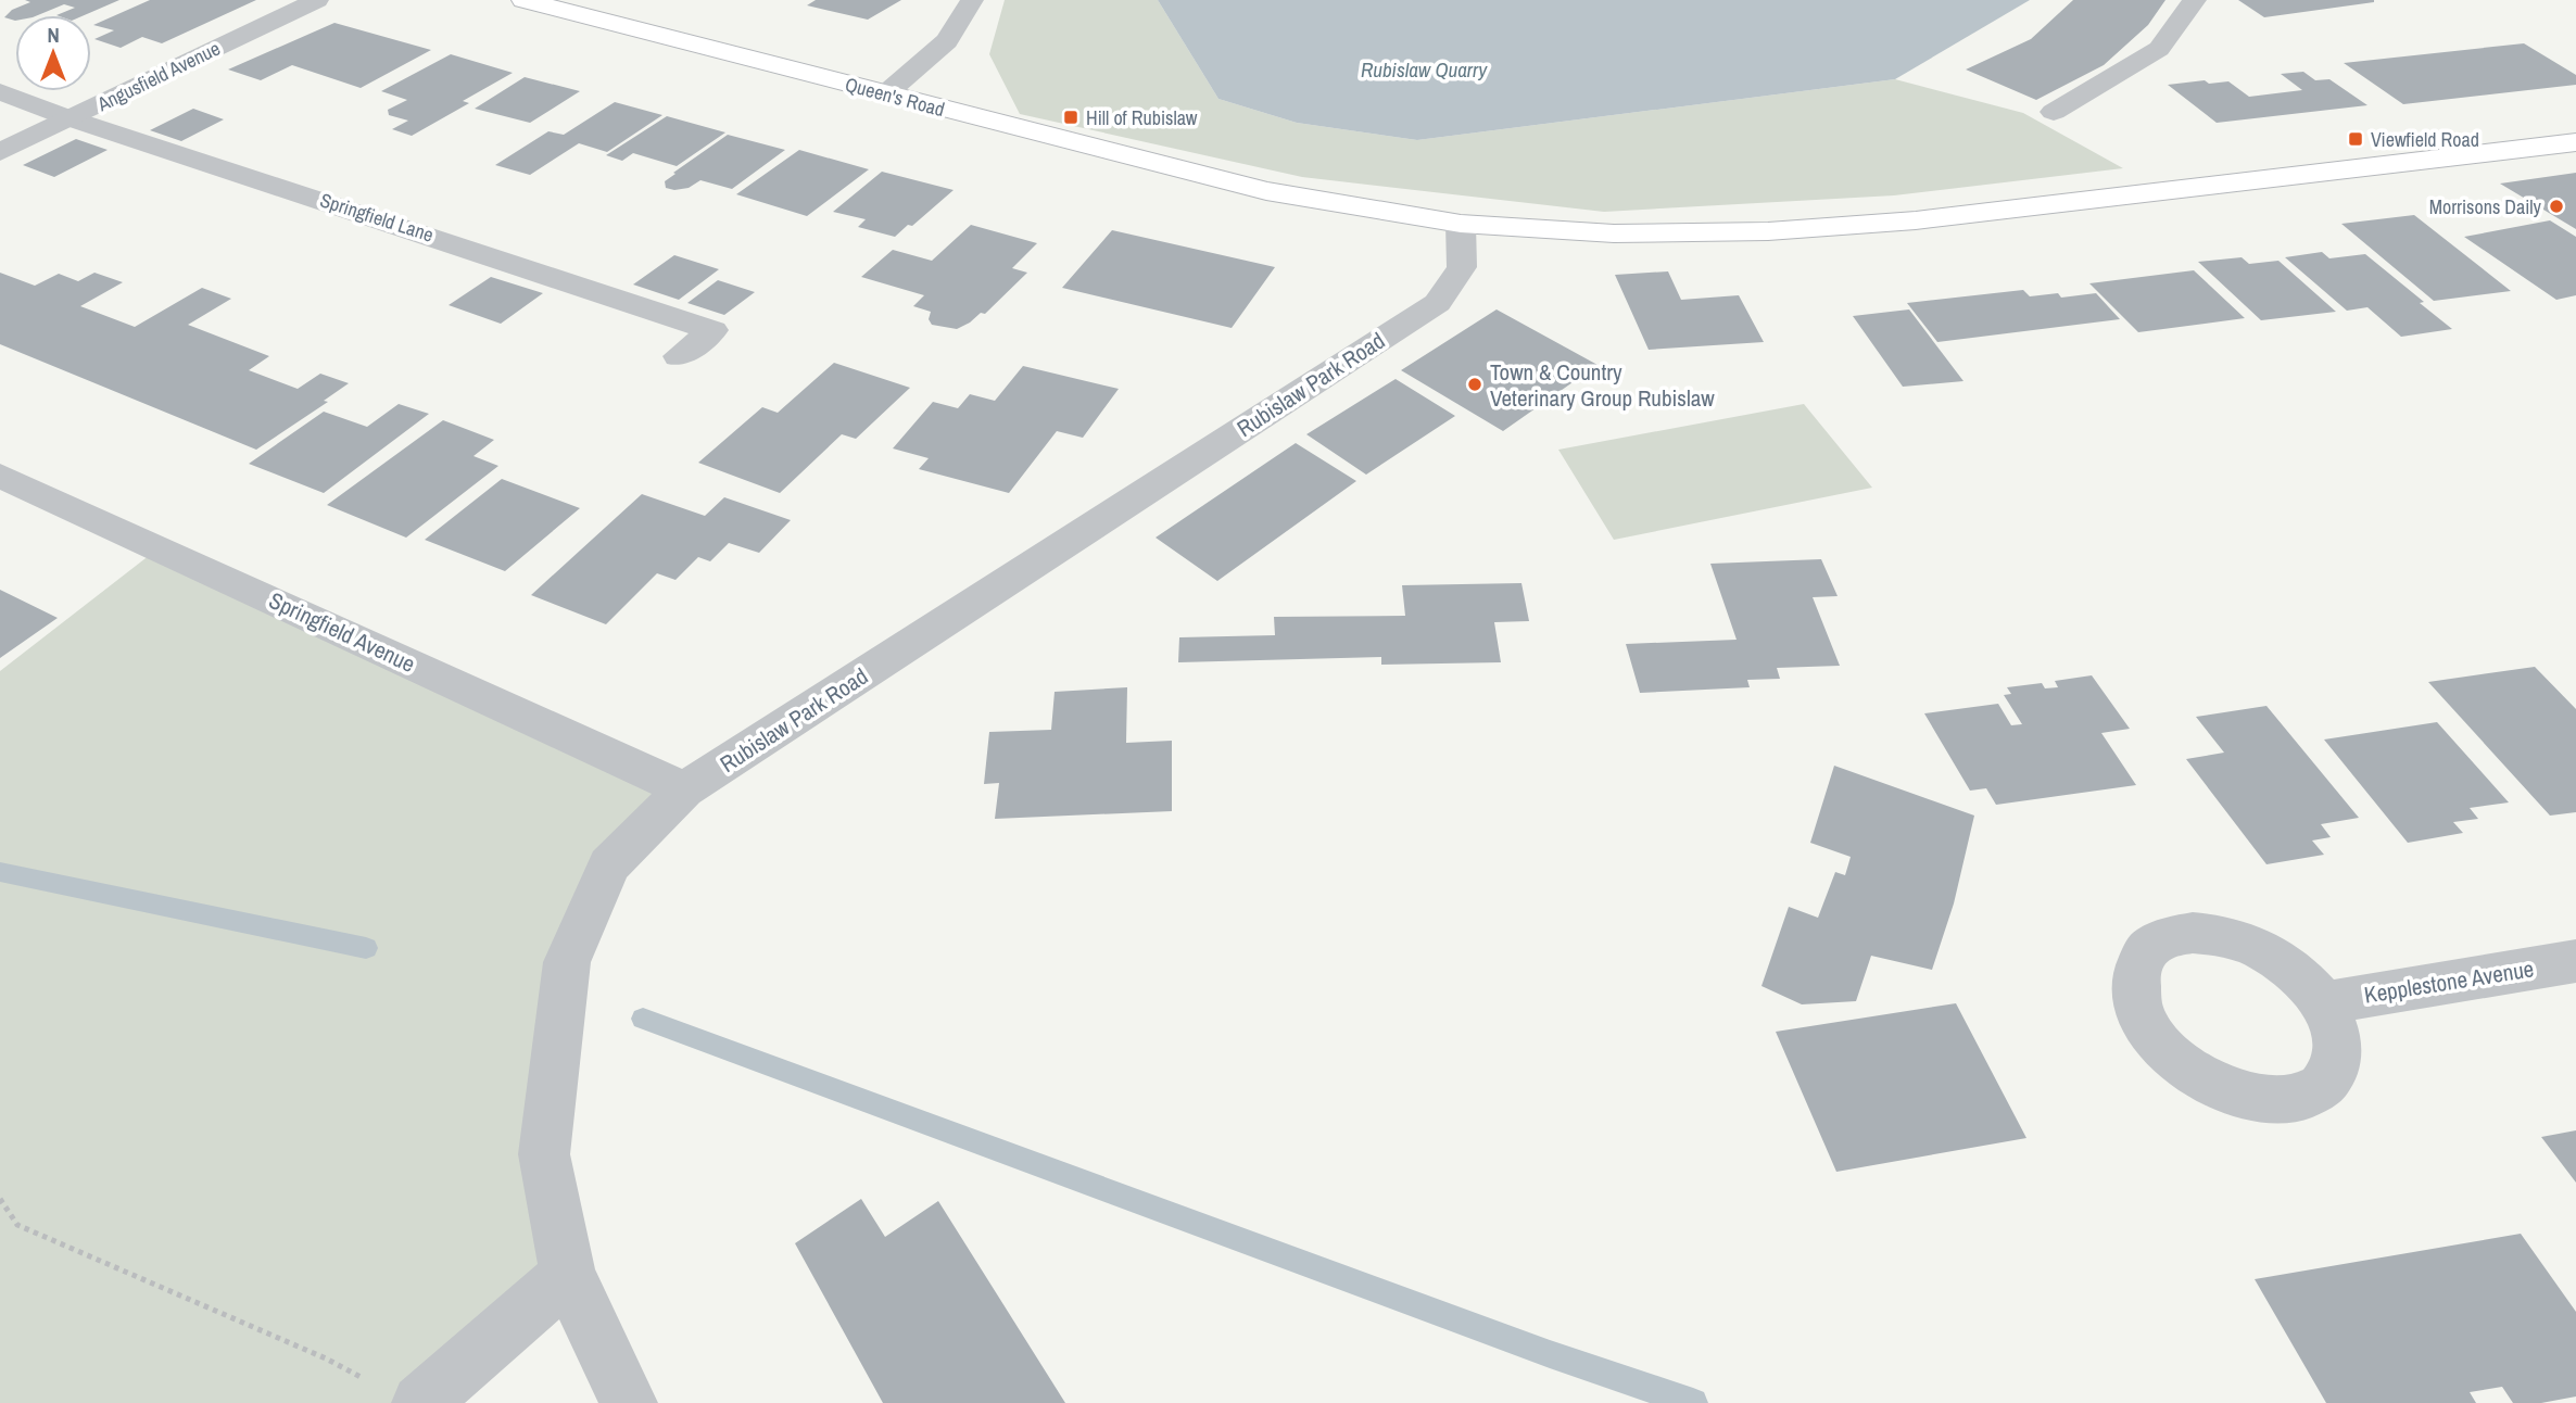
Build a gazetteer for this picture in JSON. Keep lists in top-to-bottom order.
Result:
{
  "streets": {
    "main road": ["Queen's Road"],
    "street": [
      "Angusfield Avenue",
      "Springfield Lane",
      "Rubislaw Park Road",
      "Springfield Avenue",
      "Kepplestone Avenue"
    ]
  },
  "crossings": [
    ["Angusfield Avenue", "Springfield Lane"],
    ["Queen's Road", "Rubislaw Park Road"],
    ["Rubislaw Park Road", "Springfield Avenue"]
  ],
  "water": ["Rubislaw Quarry"],
  "places": {
    "transit": ["Hill of Rubislaw", "Viewfield Road"],
    "other": ["Morrisons Daily", "Town & Country Veterinary Group Rubislaw"]
  },
  "north": "top"
}
